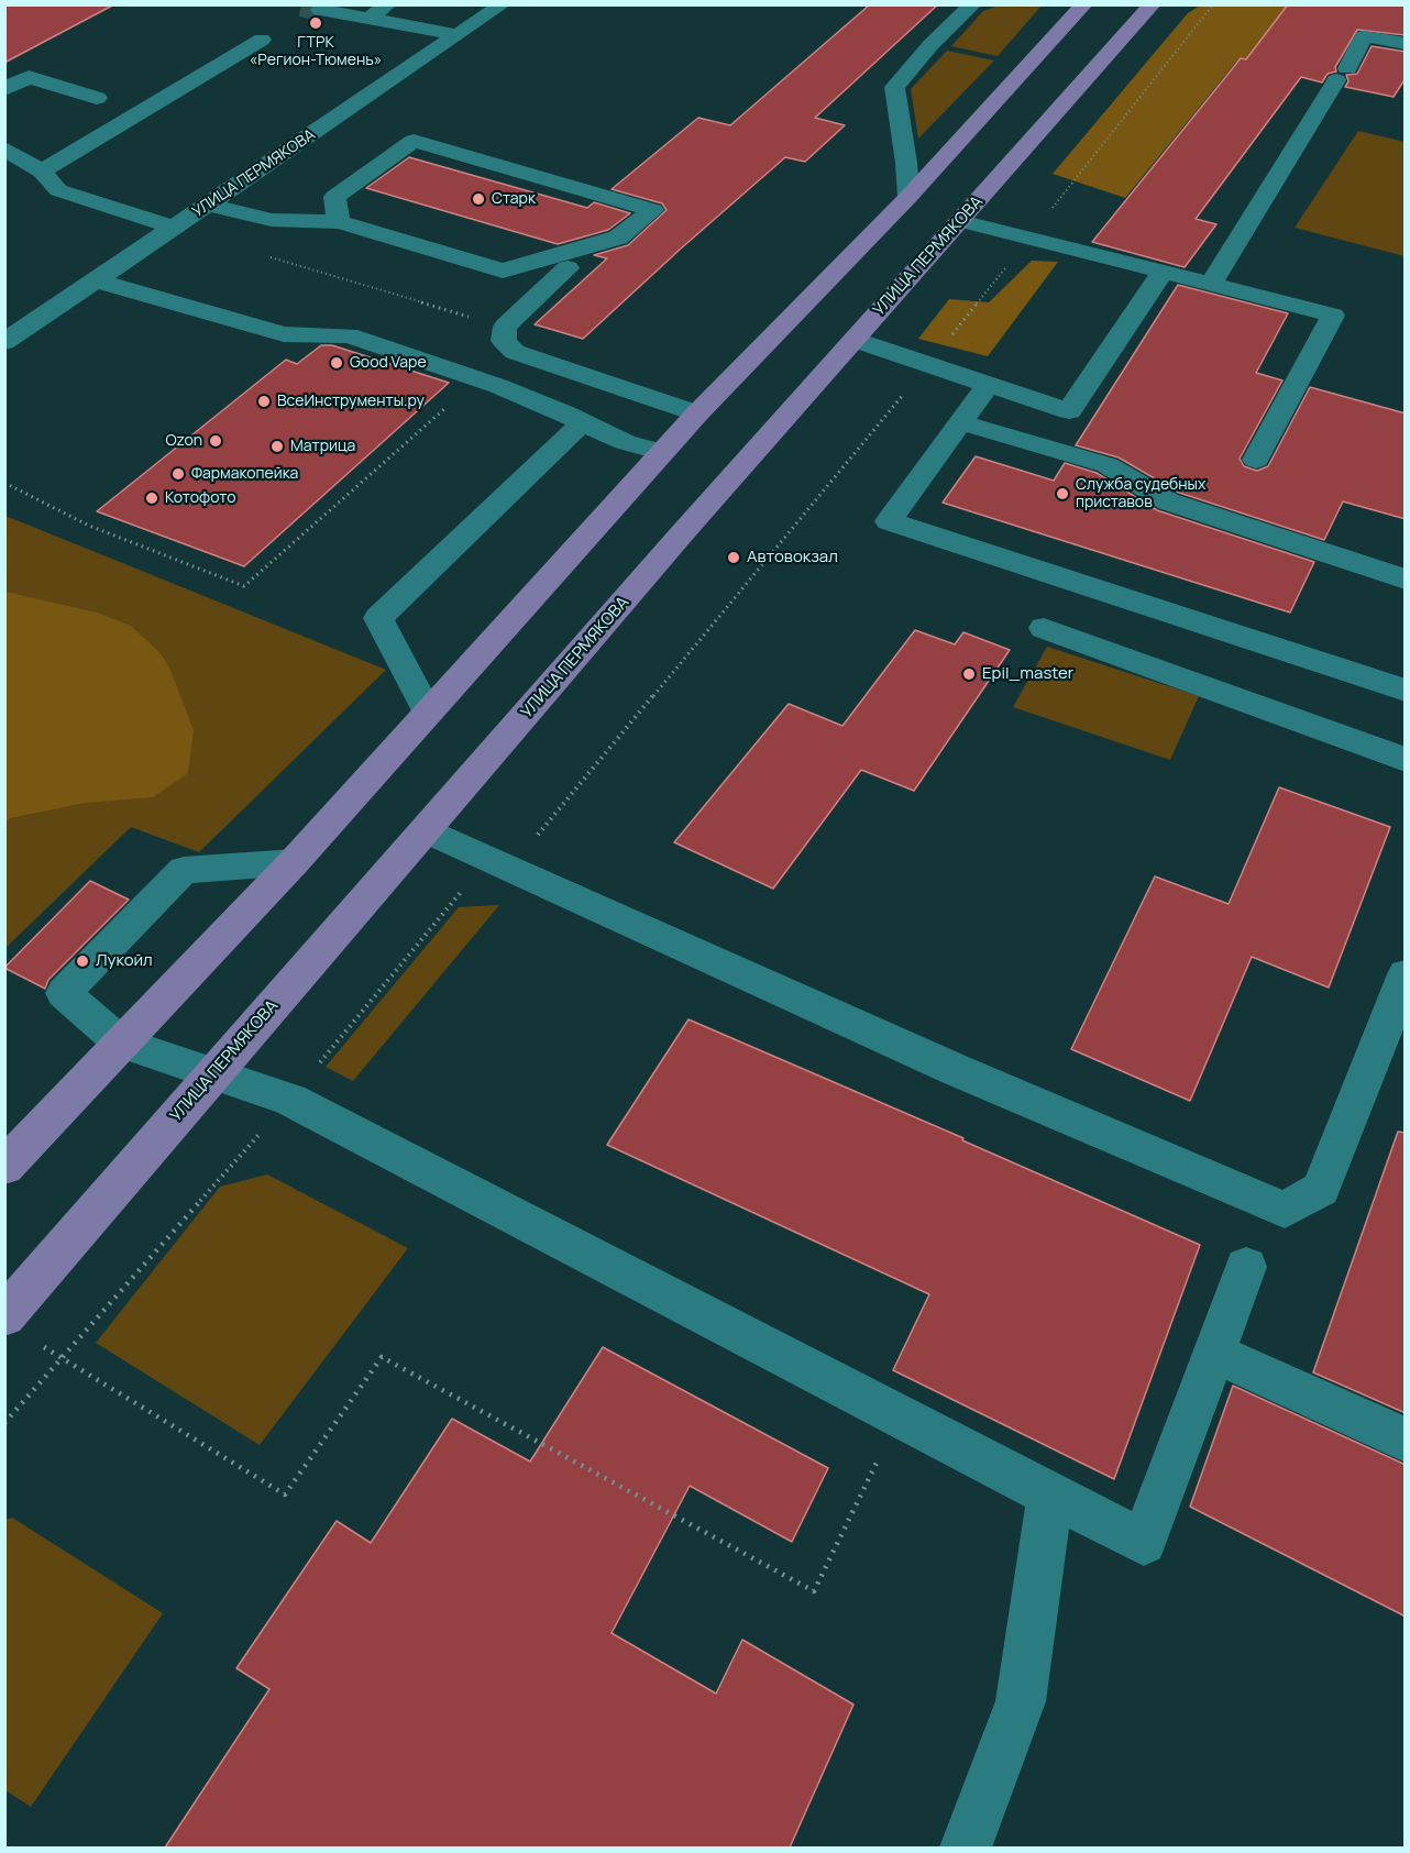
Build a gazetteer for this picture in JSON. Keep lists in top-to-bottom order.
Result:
{
  "streets": {
    "main road": ["УЛИЦА ПЕРМЯКОВА"]
  },
  "places": [
    "ГТРК «Регион-Тюмень»",
    "Старк",
    "Good Vape",
    "ВсеИнструменты.ру",
    "Ozon",
    "Матрица",
    "Фармакопейка",
    "Служба судебных приставов",
    "Котофото",
    "Автовокзал",
    "Epil_master",
    "Лукойл"
  ]
}
